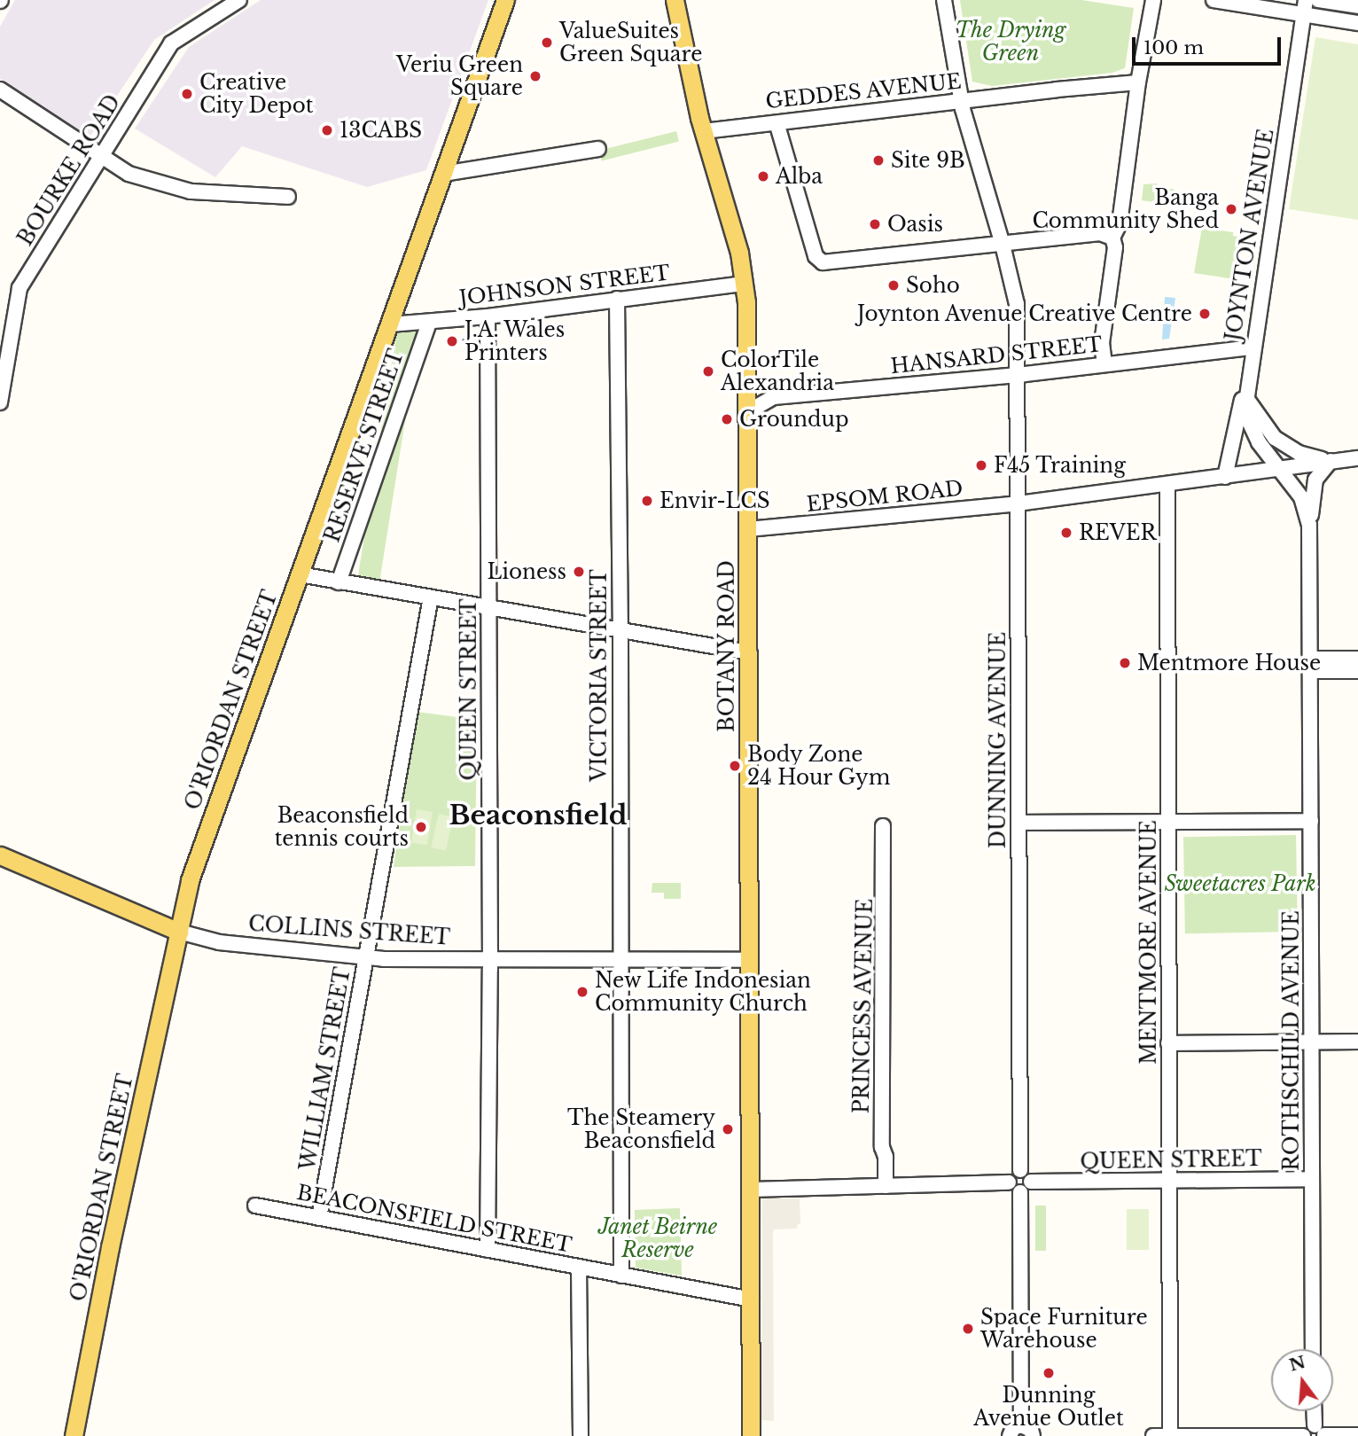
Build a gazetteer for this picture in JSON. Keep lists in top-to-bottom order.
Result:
{
  "streets": {
    "main road": ["BOTANY ROAD", "O'RIORDAN STREET", "COLLINS STREET"],
    "street": [
      "GEDDES AVENUE",
      "BOURKE ROAD",
      "JOYNTON AVENUE",
      "JOHNSON STREET",
      "HANSARD STREET",
      "RESERVE STREET",
      "EPSOM ROAD",
      "VICTORIA STREET",
      "QUEEN STREET",
      "DUNNING AVENUE",
      "MENTMORE AVENUE",
      "PRINCESS AVENUE",
      "ROTHSCHILD AVENUE",
      "WILLIAM STREET",
      "BEACONSFIELD STREET"
    ]
  },
  "crossings": [
    ["GEDDES AVENUE", "BOTANY ROAD"],
    ["GEDDES AVENUE", "DUNNING AVENUE"],
    ["JOYNTON AVENUE", "HANSARD STREET"],
    ["JOYNTON AVENUE", "EPSOM ROAD"],
    ["JOYNTON AVENUE", "ROTHSCHILD AVENUE"],
    ["JOHNSON STREET", "RESERVE STREET"],
    ["JOHNSON STREET", "BOTANY ROAD"],
    ["JOHNSON STREET", "VICTORIA STREET"],
    ["JOHNSON STREET", "QUEEN STREET"],
    ["JOHNSON STREET", "O'RIORDAN STREET"],
    ["HANSARD STREET", "BOTANY ROAD"],
    ["HANSARD STREET", "DUNNING AVENUE"],
    ["EPSOM ROAD", "BOTANY ROAD"],
    ["EPSOM ROAD", "DUNNING AVENUE"],
    ["EPSOM ROAD", "MENTMORE AVENUE"],
    ["EPSOM ROAD", "ROTHSCHILD AVENUE"],
    ["BOTANY ROAD", "COLLINS STREET"],
    ["BOTANY ROAD", "BEACONSFIELD STREET"],
    ["VICTORIA STREET", "COLLINS STREET"],
    ["VICTORIA STREET", "BEACONSFIELD STREET"],
    ["QUEEN STREET", "DUNNING AVENUE"],
    ["QUEEN STREET", "COLLINS STREET"],
    ["QUEEN STREET", "MENTMORE AVENUE"],
    ["QUEEN STREET", "ROTHSCHILD AVENUE"],
    ["QUEEN STREET", "BEACONSFIELD STREET"],
    ["O'RIORDAN STREET", "COLLINS STREET"],
    ["COLLINS STREET", "WILLIAM STREET"],
    ["WILLIAM STREET", "BEACONSFIELD STREET"]
  ],
  "districts": ["Beaconsfield"],
  "parks": ["The Drying Green", "Sweetacres Park", "Janet Beirne Reserve"],
  "places": [
    "ValueSuites Green Square",
    "Veriu Green Square",
    "Creative City Depot",
    "13CABS",
    "Site 9B",
    "Alba",
    "Banga Community Shed",
    "Oasis",
    "Soho",
    "Joynton Avenue Creative Centre",
    "J.A. Wales Printers",
    "ColorTile Alexandria",
    "Groundup",
    "F45 Training",
    "Envir-LCS",
    "REVER",
    "Lioness",
    "Mentmore House",
    "Body Zone 24 Hour Gym",
    "Beaconsfield tennis courts",
    "New Life Indonesian Community Church",
    "The Steamery Beaconsfield",
    "Space Furniture Warehouse",
    "Dunning Avenue Outlet"
  ],
  "scale_bar": "100 m",
  "north": "top"
}
